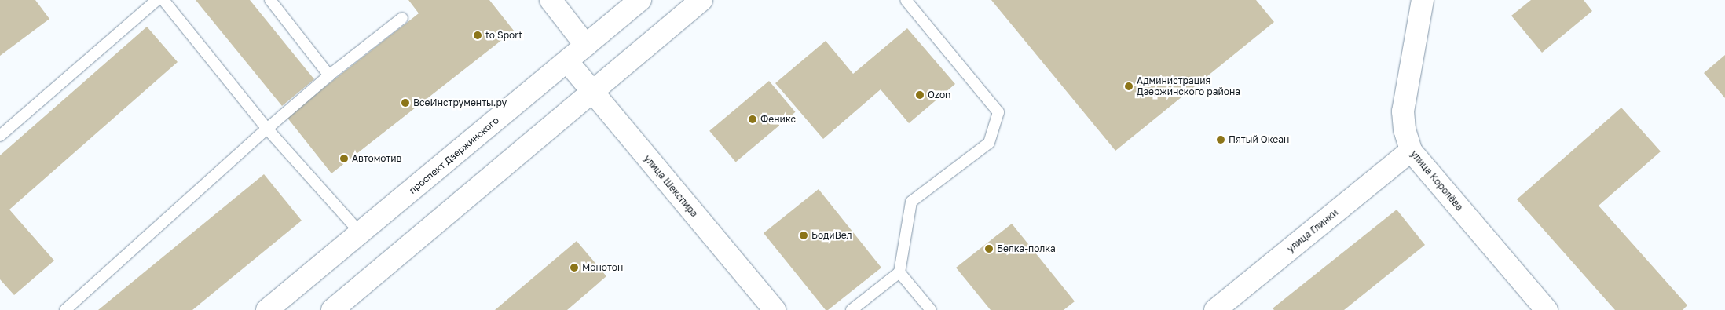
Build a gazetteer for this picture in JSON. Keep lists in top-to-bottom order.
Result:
{
  "streets": {
    "street": [
      "проспект Дзержинского",
      "улица Королёва",
      "улица Шекспира",
      "улица Глинки"
    ]
  },
  "crossings": [
    ["проспект Дзержинского", "улица Шекспира"],
    ["улица Королёва", "улица Глинки"]
  ],
  "places": [
    "to Sport",
    "Администрация Дзержинского района",
    "Ozon",
    "ВсеИнструменты.ру",
    "Феникс",
    "Пятый Океан",
    "Автомотив",
    "БодиВел",
    "Белка-полка",
    "Монотон"
  ]
}
